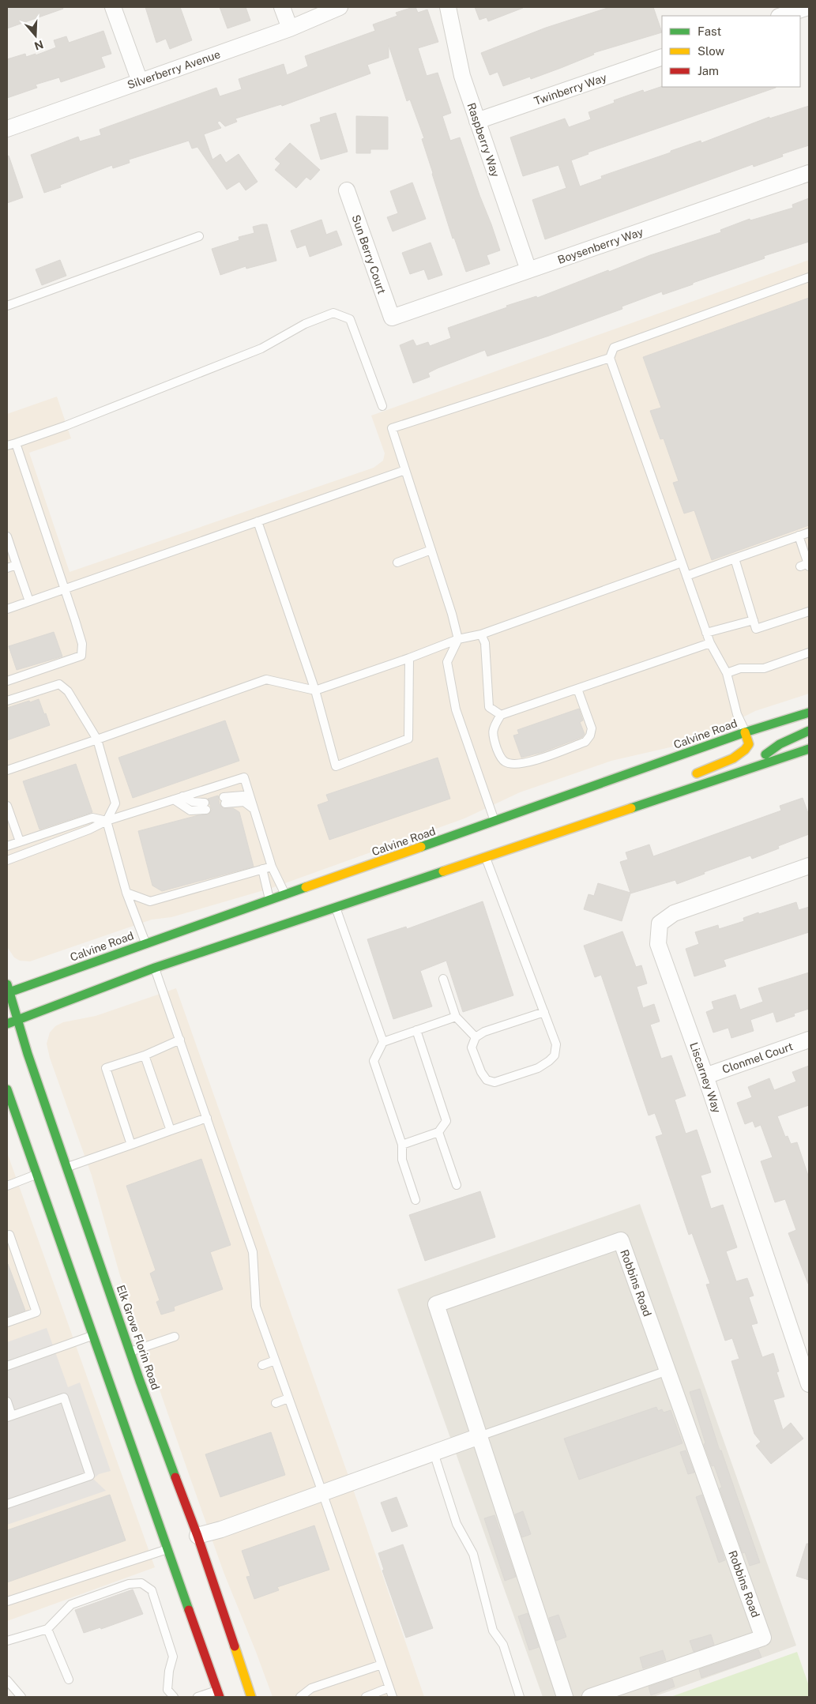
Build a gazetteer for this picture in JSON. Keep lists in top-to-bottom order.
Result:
{
  "streets": {
    "main road": ["Calvine Road", "Elk Grove Florin Road"],
    "street": [
      "Silverberry Avenue",
      "Twinberry Way",
      "Raspberry Way",
      "Boysenberry Way",
      "Sun Berry Court",
      "Clonmel Court",
      "Liscarney Way",
      "Robbins Road"
    ]
  },
  "crossings": [
    ["Twinberry Way", "Raspberry Way"],
    ["Raspberry Way", "Boysenberry Way"],
    ["Boysenberry Way", "Sun Berry Court"],
    ["Calvine Road", "Elk Grove Florin Road"],
    ["Clonmel Court", "Liscarney Way"]
  ],
  "legend": ["Fast", "Slow", "Jam"],
  "north": "bottom"
}
